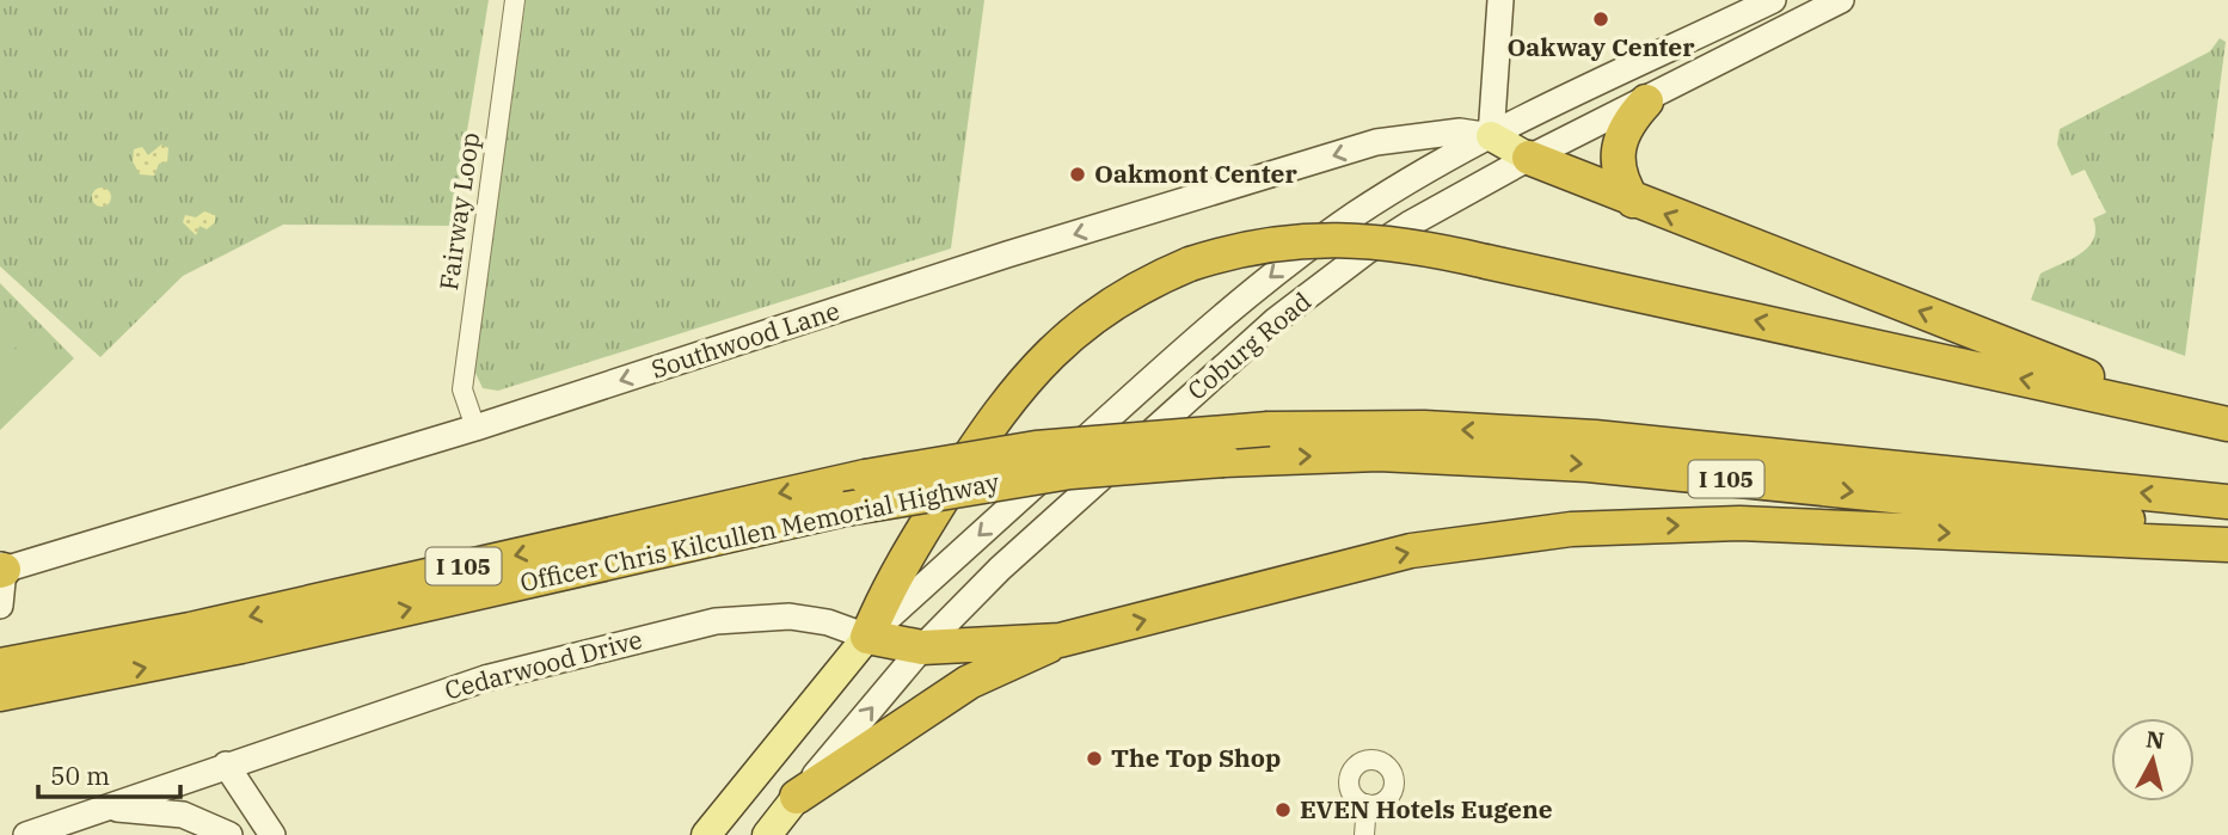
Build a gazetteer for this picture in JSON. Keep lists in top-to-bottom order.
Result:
{
  "streets": {
    "highway": ["I 105", "Officer Chris Kilcullen Memorial Highway"],
    "main road": ["Southwood Lane", "Coburg Road", "Cedarwood Drive"],
    "street": ["Fairway Loop"]
  },
  "crossings": [
    ["Fairway Loop", "Southwood Lane"],
    ["Southwood Lane", "Coburg Road"],
    ["Coburg Road", "Cedarwood Drive"]
  ],
  "one_way": ["Southwood Lane"],
  "places": [
    "Oakway Center",
    "Oakmont Center",
    "The Top Shop",
    "EVEN Hotels Eugene"
  ],
  "scale_bar": "50 m",
  "north": "top"
}
